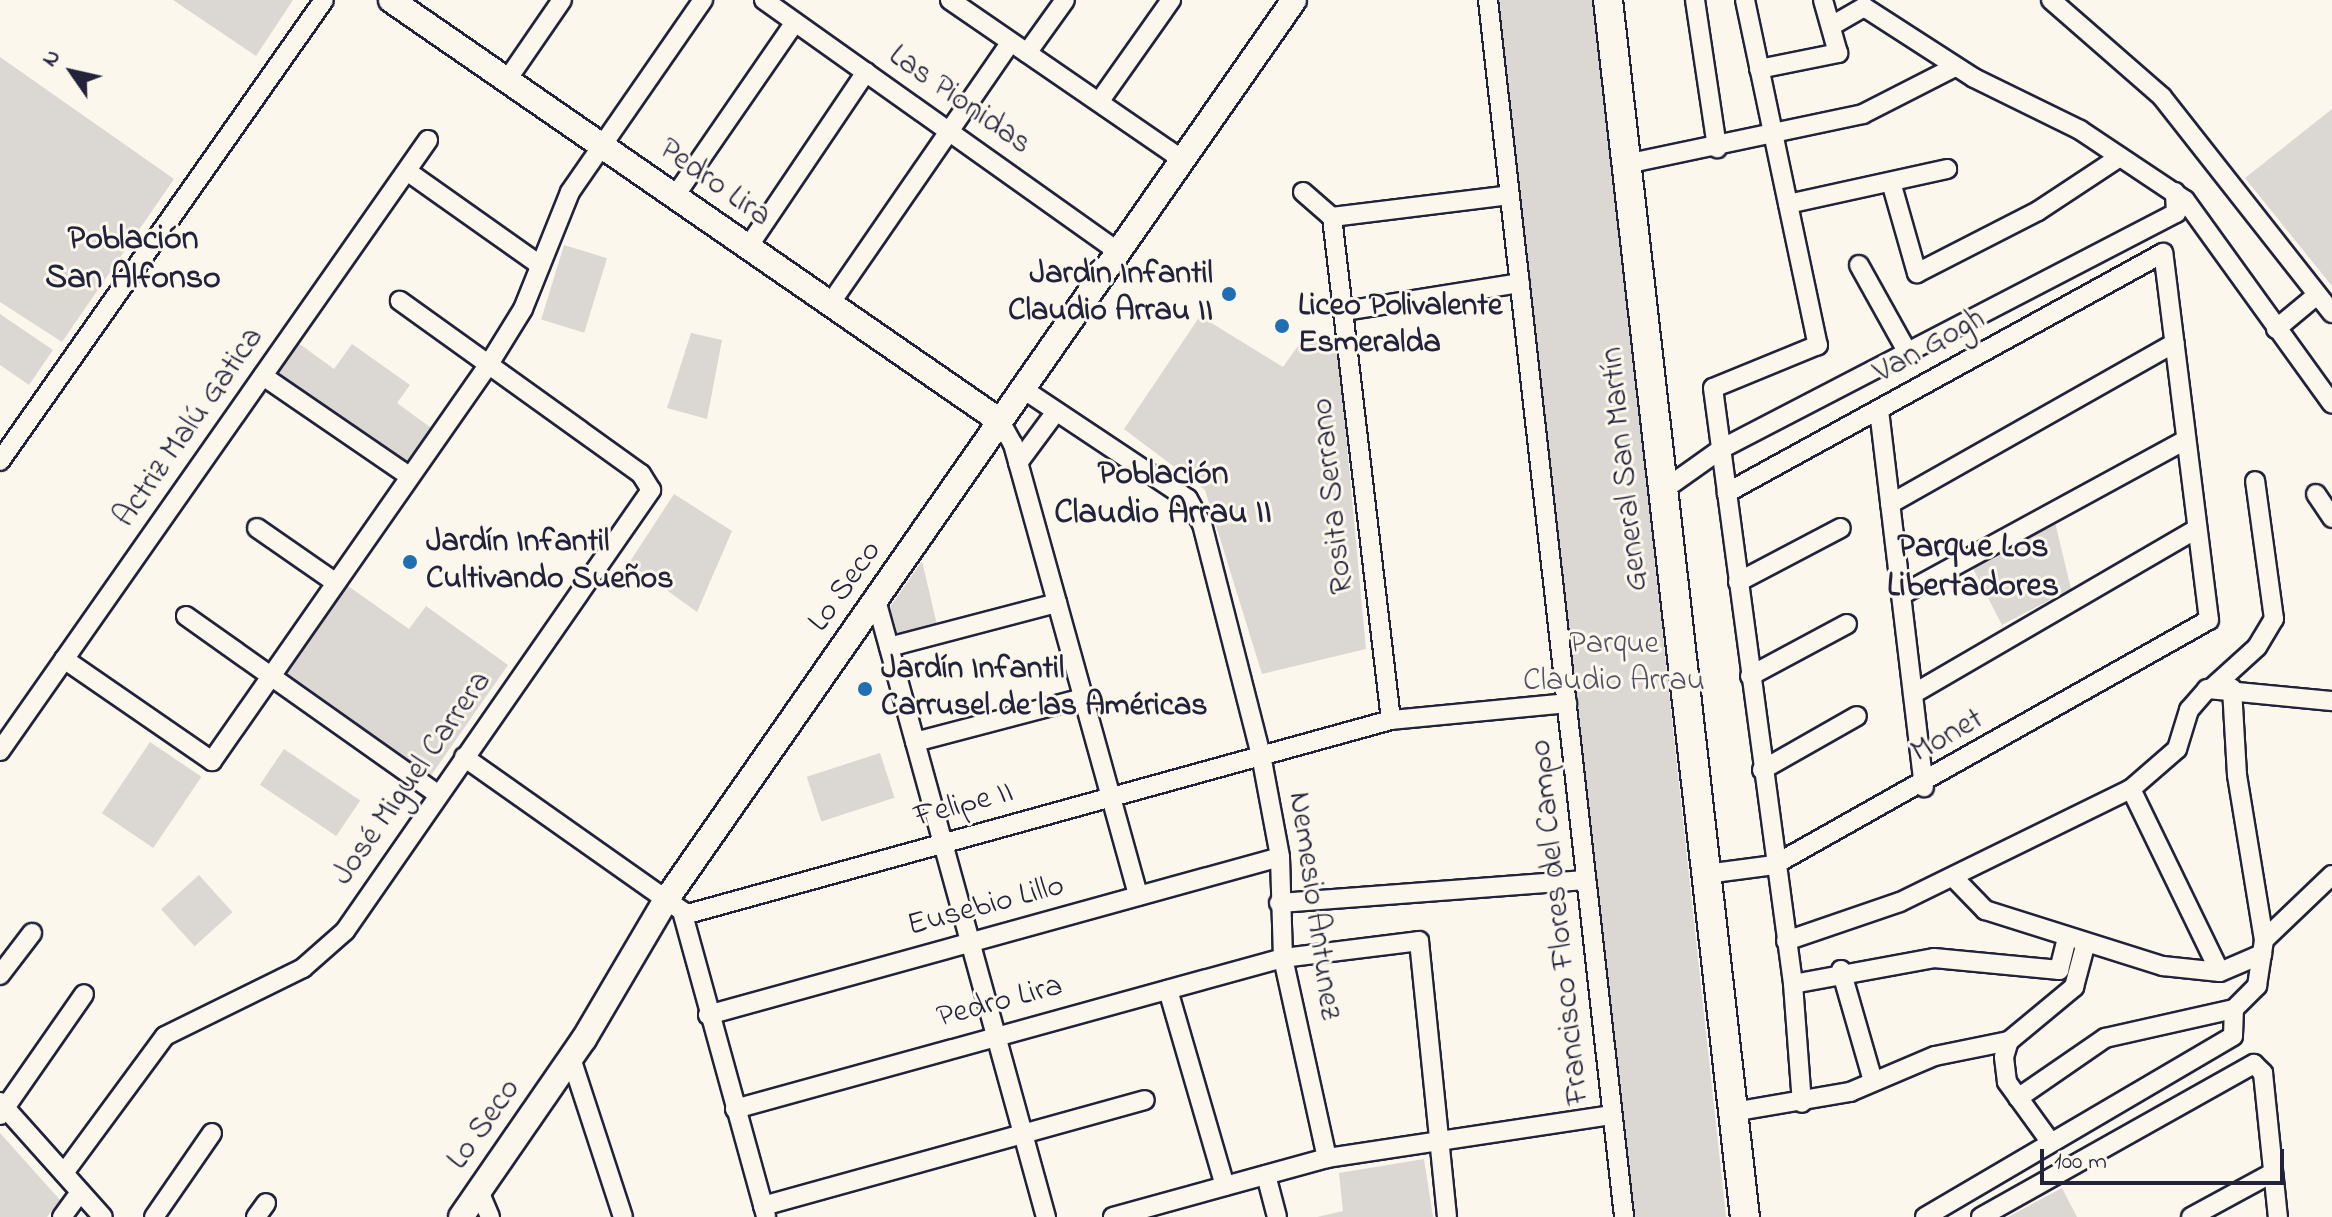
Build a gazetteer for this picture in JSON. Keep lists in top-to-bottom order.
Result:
{
  "streets": {
    "main road": ["Pedro Lira", "General San Martín", "Lo Seco"],
    "street": [
      "Las Pionidas",
      "Van Gogh",
      "Actriz Malú Gatica",
      "Rosita Serrano",
      "Monet",
      "José Miguel Carrera",
      "Felipe II",
      "Nemesio Antunez",
      "Eusebio Lillo",
      "Francisco Flores del Campo"
    ]
  },
  "crossings": [
    ["Las Pionidas", "Lo Seco"],
    ["Pedro Lira", "Lo Seco"],
    ["Pedro Lira", "Nemesio Antunez"],
    ["General San Martín", "Monet"],
    ["Rosita Serrano", "Felipe II"],
    ["Lo Seco", "Felipe II"],
    ["Lo Seco", "Nemesio Antunez"],
    ["Felipe II", "Nemesio Antunez"],
    ["Felipe II", "Francisco Flores del Campo"],
    ["Nemesio Antunez", "Eusebio Lillo"]
  ],
  "districts": ["Población San Alfonso", "Población Claudio Arrau II", "Parque Los Libertadores"],
  "parks": ["Parque Claudio Arrau"],
  "places": [
    "Jardín Infantil Claudio Arrau II",
    "Liceo Polivalente Esmeralda",
    "Jardín Infantil Cultivando Sueños",
    "Jardín Infantil Carrusel de las Américas"
  ],
  "scale_bar": "100 m",
  "north": "top left"
}
